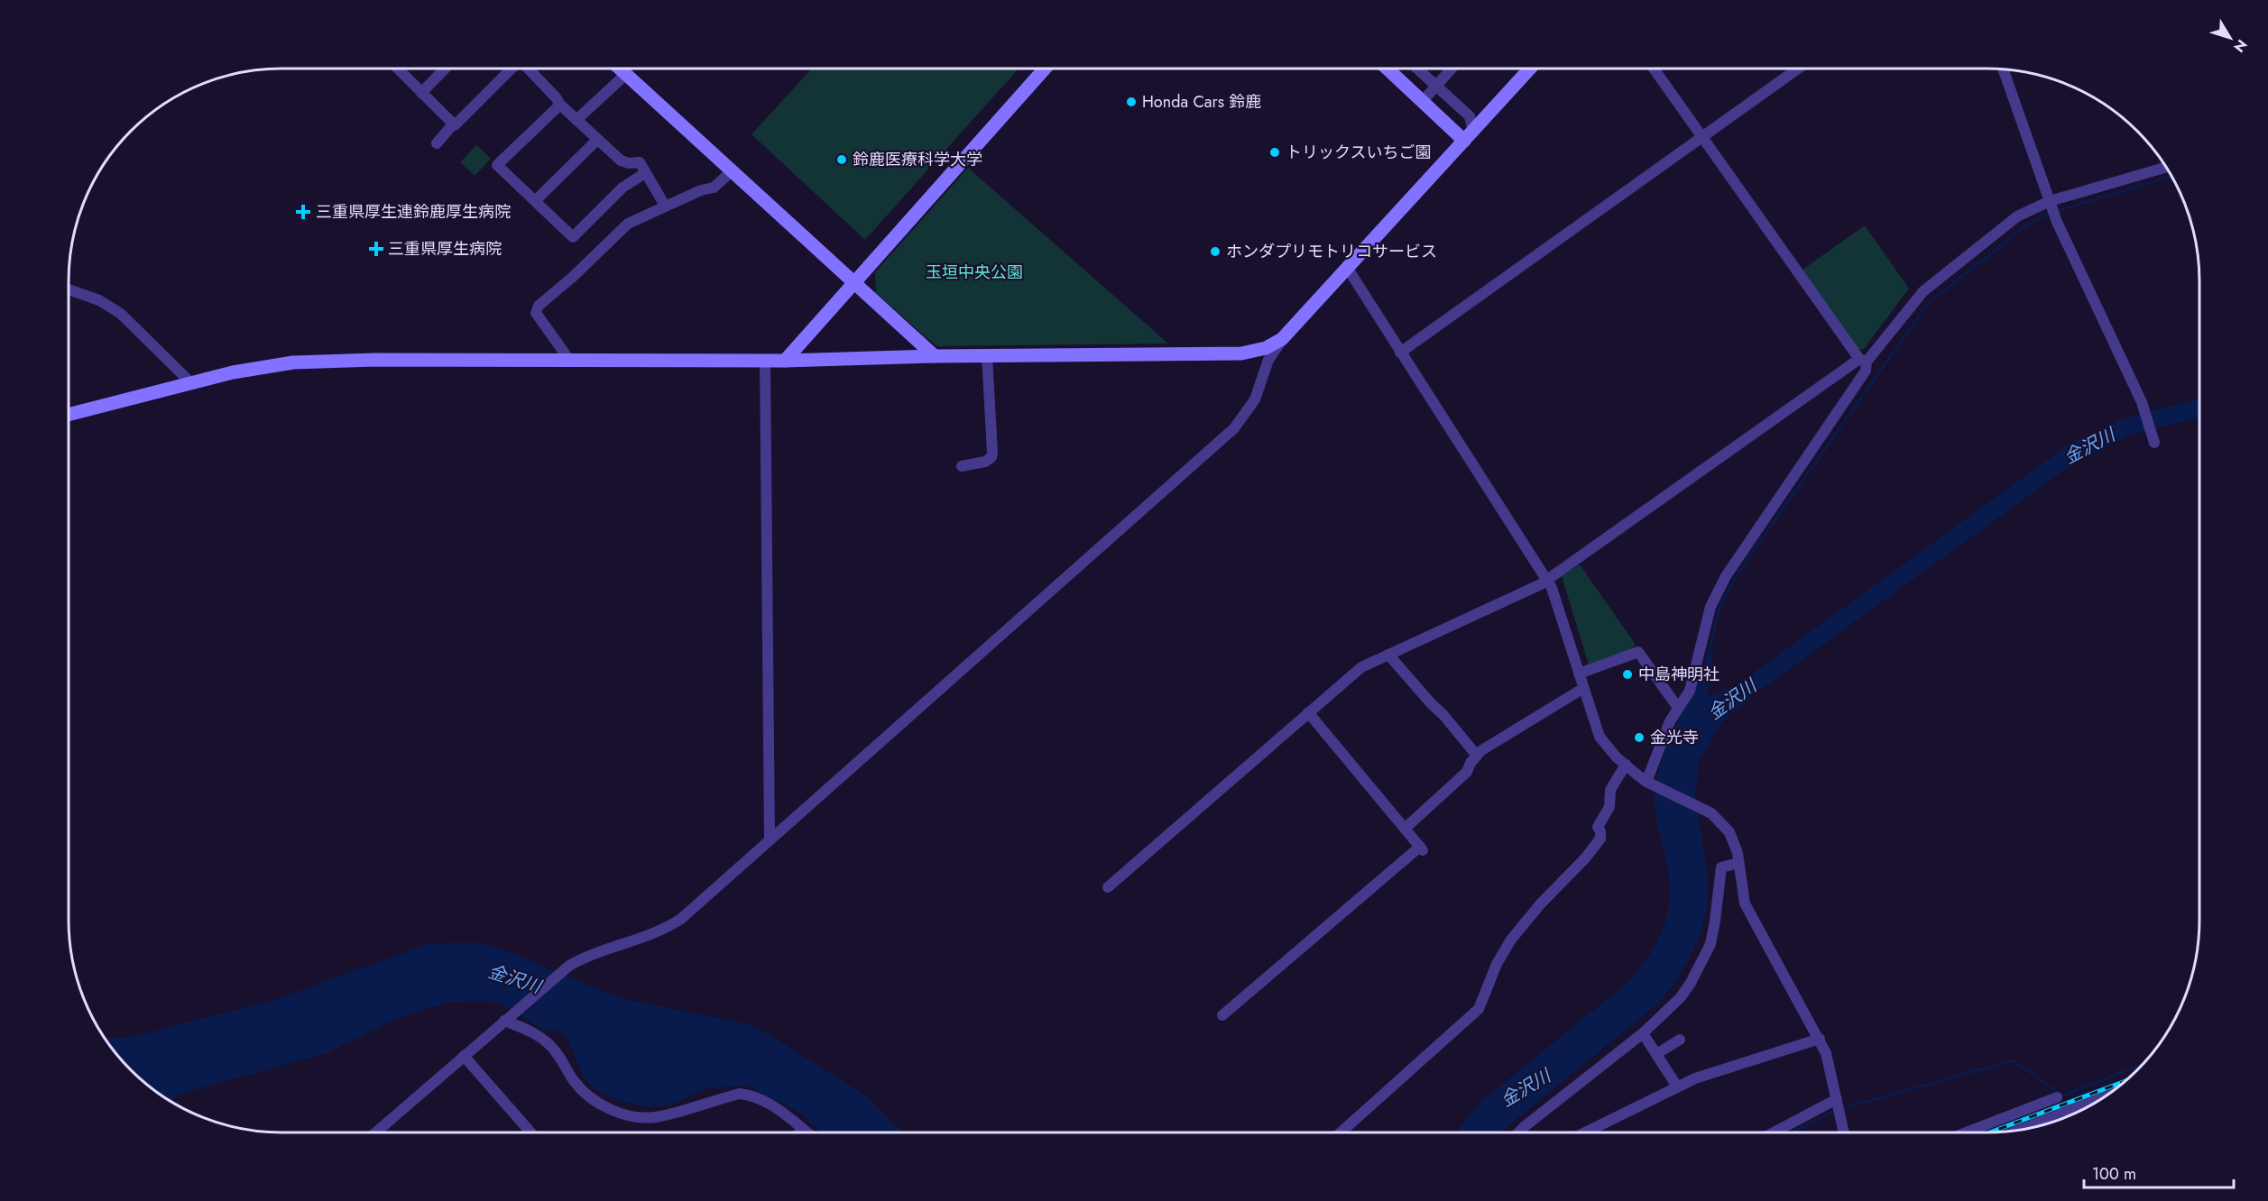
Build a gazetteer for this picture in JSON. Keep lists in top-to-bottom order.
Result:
{
  "water": ["金沢川"],
  "parks": ["玉垣中央公園"],
  "places": {
    "other": [
      "Honda Cars 鈴鹿",
      "トリックスいちご園",
      "鈴鹿医療科学大学",
      "ホンダプリモトリコサービス",
      "中島神明社",
      "金光寺"
    ],
    "health": ["三重県厚生連鈴鹿厚生病院", "三重県厚生病院"]
  },
  "scale_bar": "100 m",
  "north": "bottom right"
}
